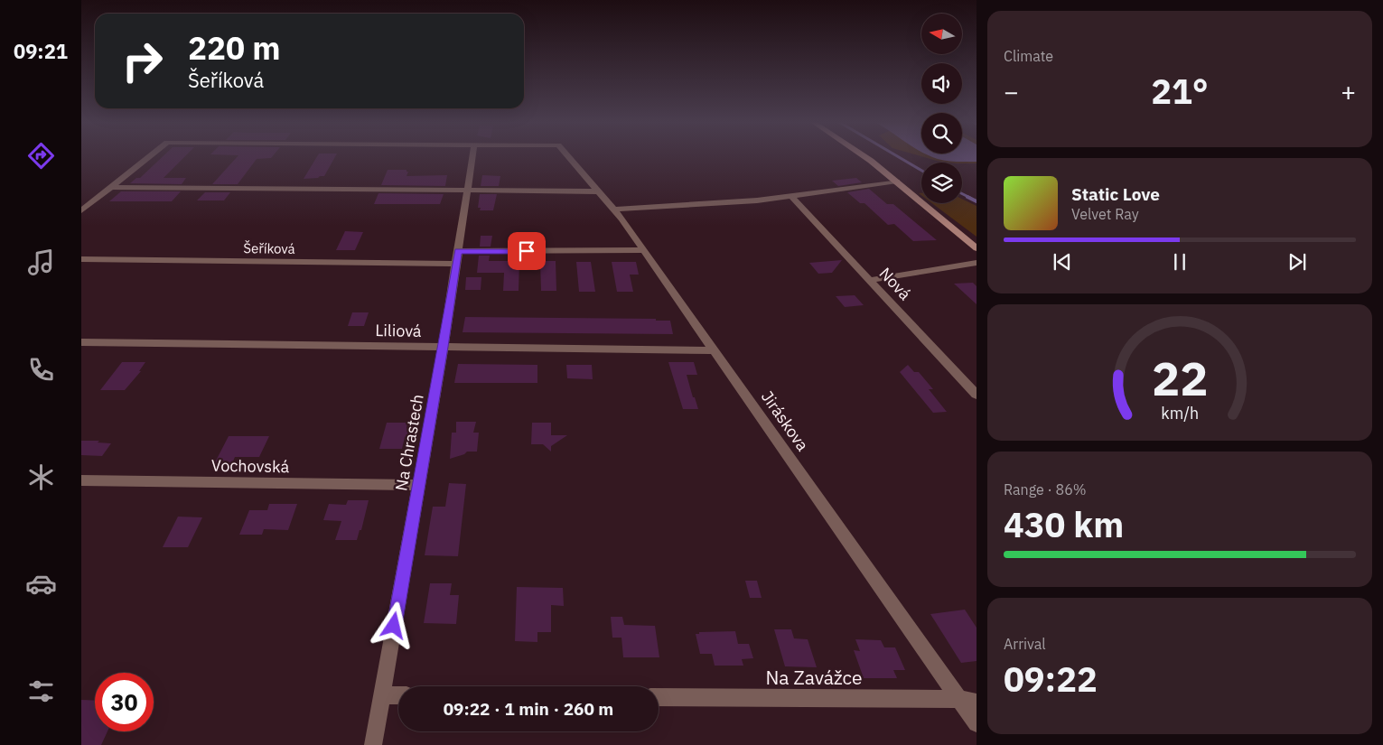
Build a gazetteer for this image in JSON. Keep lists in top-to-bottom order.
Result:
{
  "streets": {
    "street": [
      "Šeříková",
      "Nová",
      "Liliová",
      "Jiráskova",
      "Na Chrastech",
      "Vochovská",
      "Na Zavážce"
    ]
  },
  "crossings": [
    ["Šeříková", "Jiráskova"],
    ["Šeříková", "Na Chrastech"],
    ["Liliová", "Jiráskova"],
    ["Liliová", "Na Chrastech"],
    ["Jiráskova", "Na Zavážce"],
    ["Na Chrastech", "Vochovská"]
  ],
  "north": "left",
  "page": {
    "tabs": "09:21",
    "tile": [
      "Climate",
      ["Range · 86%", "430 km"],
      ["Arrival", "09:22"]
    ],
    "turn": ["220 m", "Šeříková"],
    "heat": ["−", "21°", "+"],
    "song": ["Static Love", "Velvet Ray"],
    "limit": "30",
    "trip": "09:22 · 1 min · 260 m",
    "gauge": ["22", "km/h"]
  }
}
